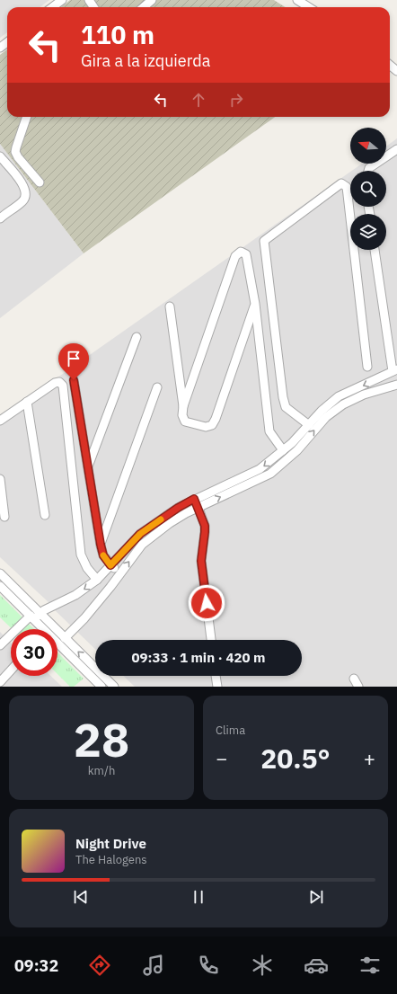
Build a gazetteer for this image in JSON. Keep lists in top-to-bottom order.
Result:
{
  "north": "left",
  "page": {
    "turn": ["110 m", "Gira a la izquierda"],
    "limit": "30",
    "trip": "09:33 · 1 min · 420 m",
    "tile": [
      ["28", "km/h"],
      "Clima"
    ],
    "heat": ["−", "20.5°", "+"],
    "song": ["Night Drive", "The Halogens"],
    "tabs": "09:32"
  }
}
